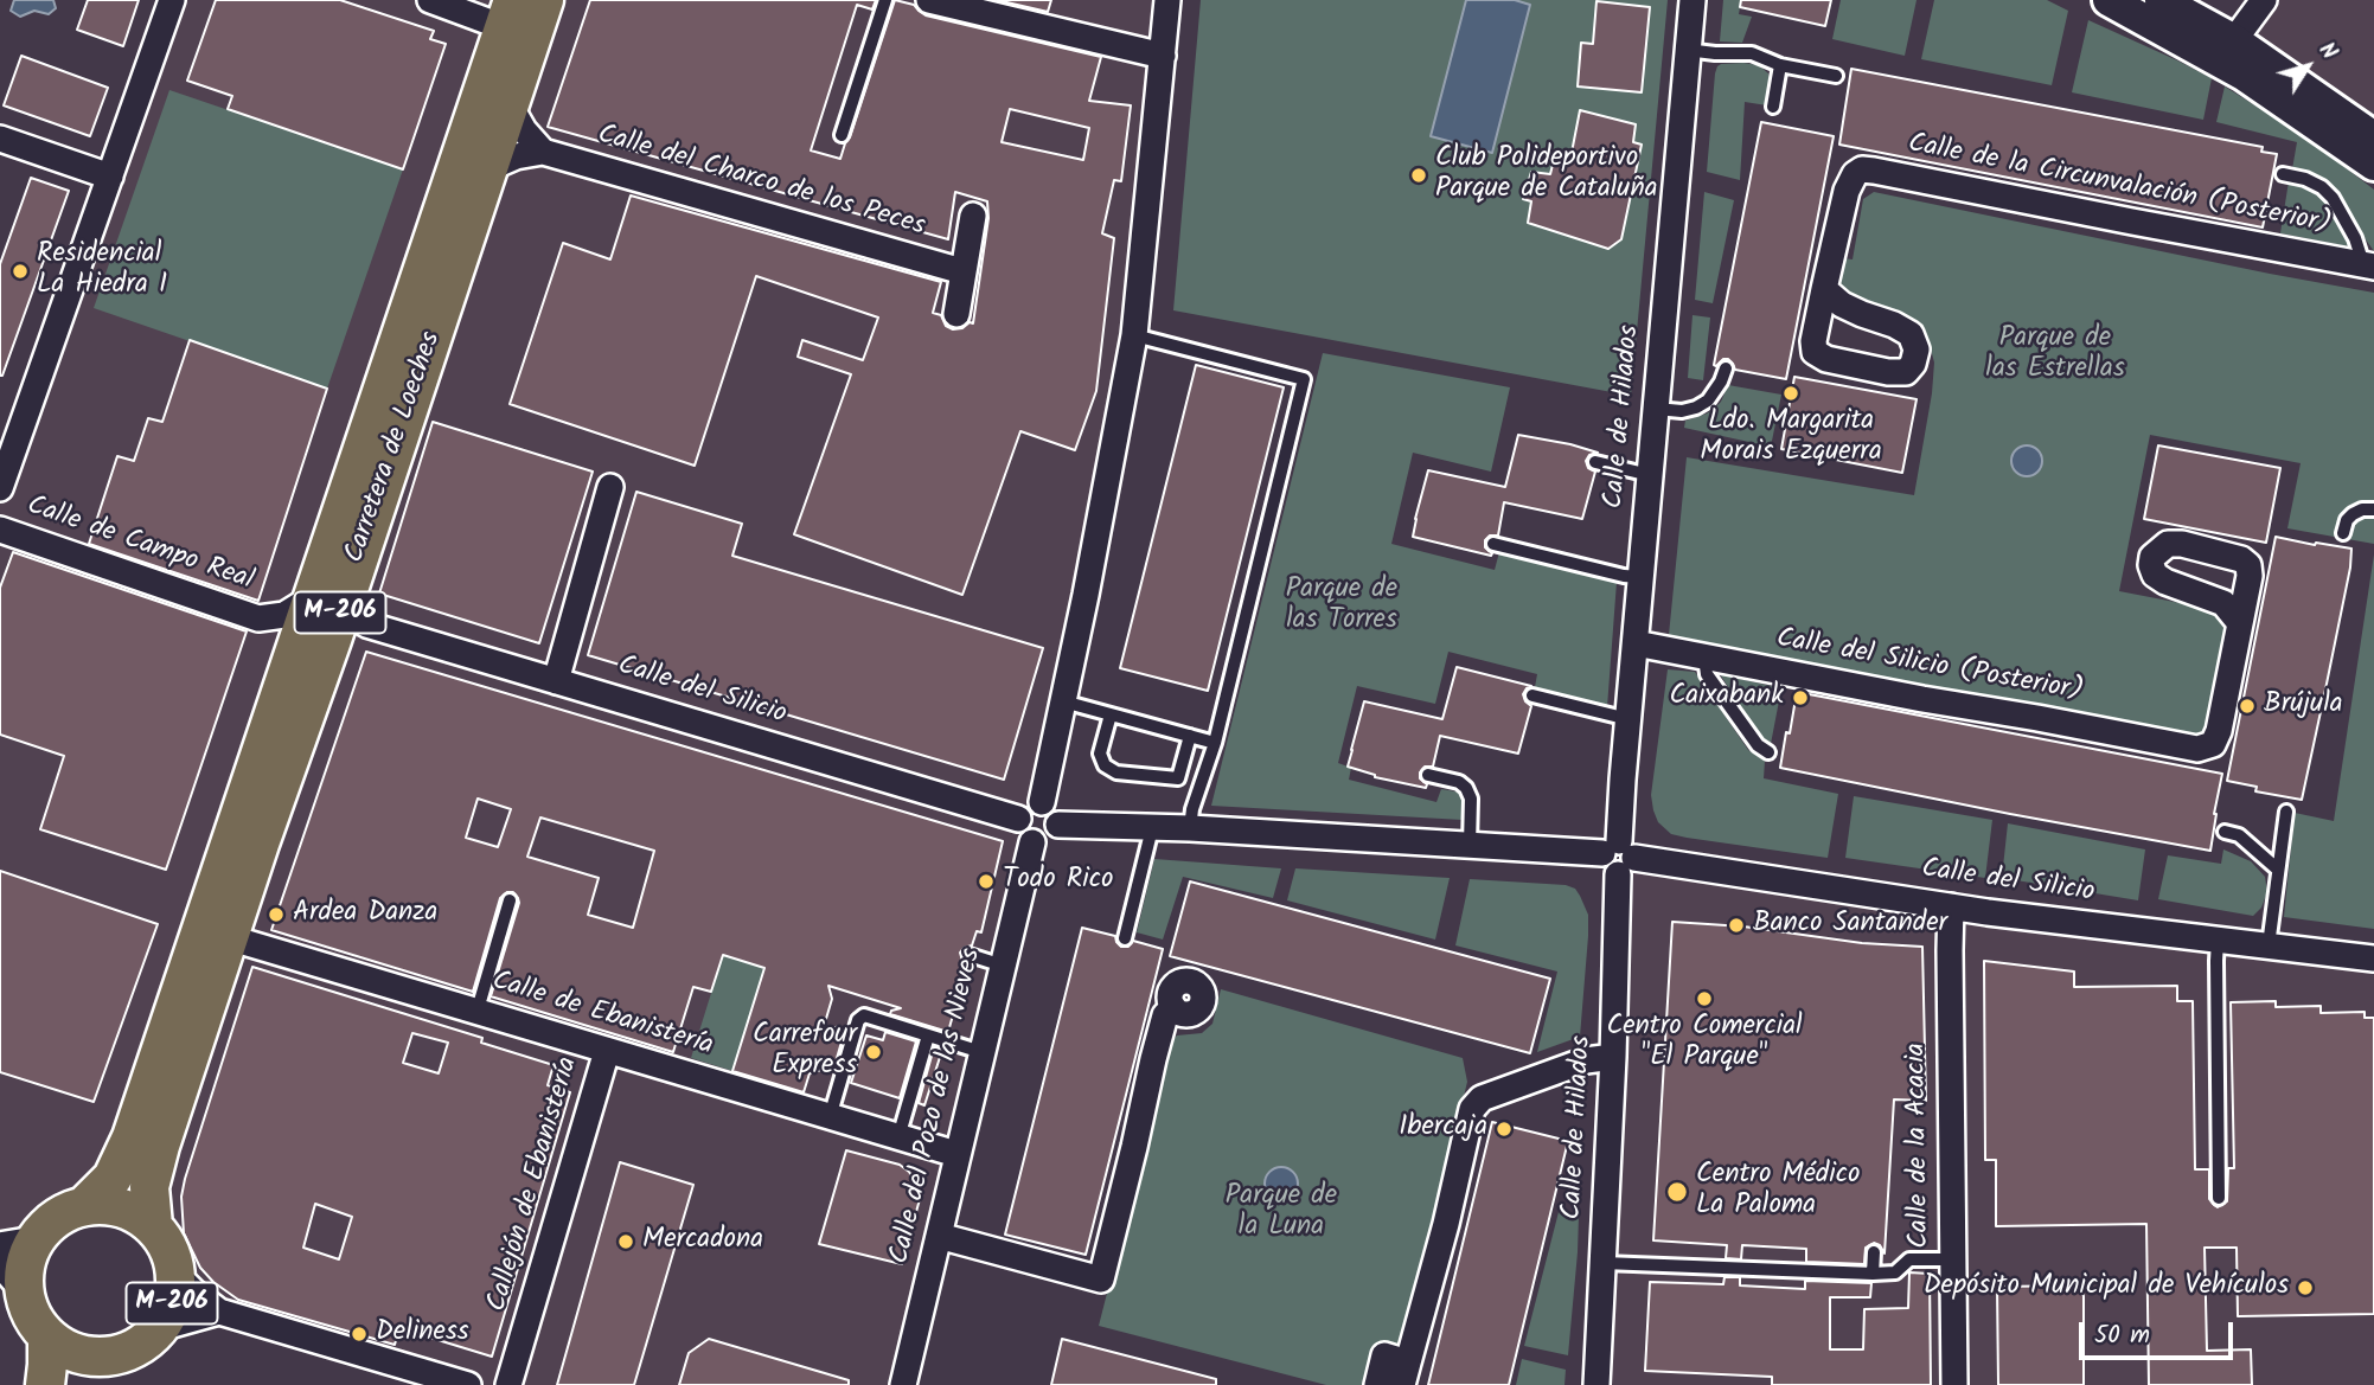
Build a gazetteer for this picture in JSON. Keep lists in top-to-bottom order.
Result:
{
  "streets": {
    "main road": ["Carretera de Loeches", "M-206"],
    "street": [
      "Calle del Charco de los Peces",
      "Calle de la Circunvalación (Posterior)",
      "Calle de Hilados",
      "Calle de Campo Real",
      "Calle del Silicio (Posterior)",
      "Calle del Silicio",
      "Calle de Ebanistería",
      "Calle del Pozo de las Nieves",
      "Calle de la Acacia",
      "Callejón de Ebanistería"
    ]
  },
  "crossings": [
    ["Calle de Hilados", "Calle del Silicio (Posterior)"],
    ["Calle de Hilados", "Calle del Silicio"],
    ["Carretera de Loeches", "Calle de Campo Real"],
    ["Carretera de Loeches", "M-206"],
    ["Carretera de Loeches", "Calle de Ebanistería"],
    ["Calle del Silicio", "Calle del Pozo de las Nieves"],
    ["Calle del Silicio", "Calle de la Acacia"],
    ["Calle de Ebanistería", "Calle del Pozo de las Nieves"],
    ["Calle de Ebanistería", "Callejón de Ebanistería"]
  ],
  "parks": ["Parque de las Estrellas", "Parque de las Torres", "Parque de la Luna"],
  "places": [
    "Club Polideportivo Parque de Cataluña",
    "Residencial La Hiedra I",
    "Ldo. Margarita Morais Ezquerra",
    "Caixabank",
    "Brújula",
    "Todo Rico",
    "Ardea Danza",
    "Banco Santander",
    "Centro Comercial \"El Parque\"",
    "Carrefour Express",
    "Ibercaja",
    "Centro Médico La Paloma",
    "Mercadona",
    "Depósito Municipal de Vehículos",
    "Deliness"
  ],
  "scale_bar": "50 m",
  "north": "top right"
}
